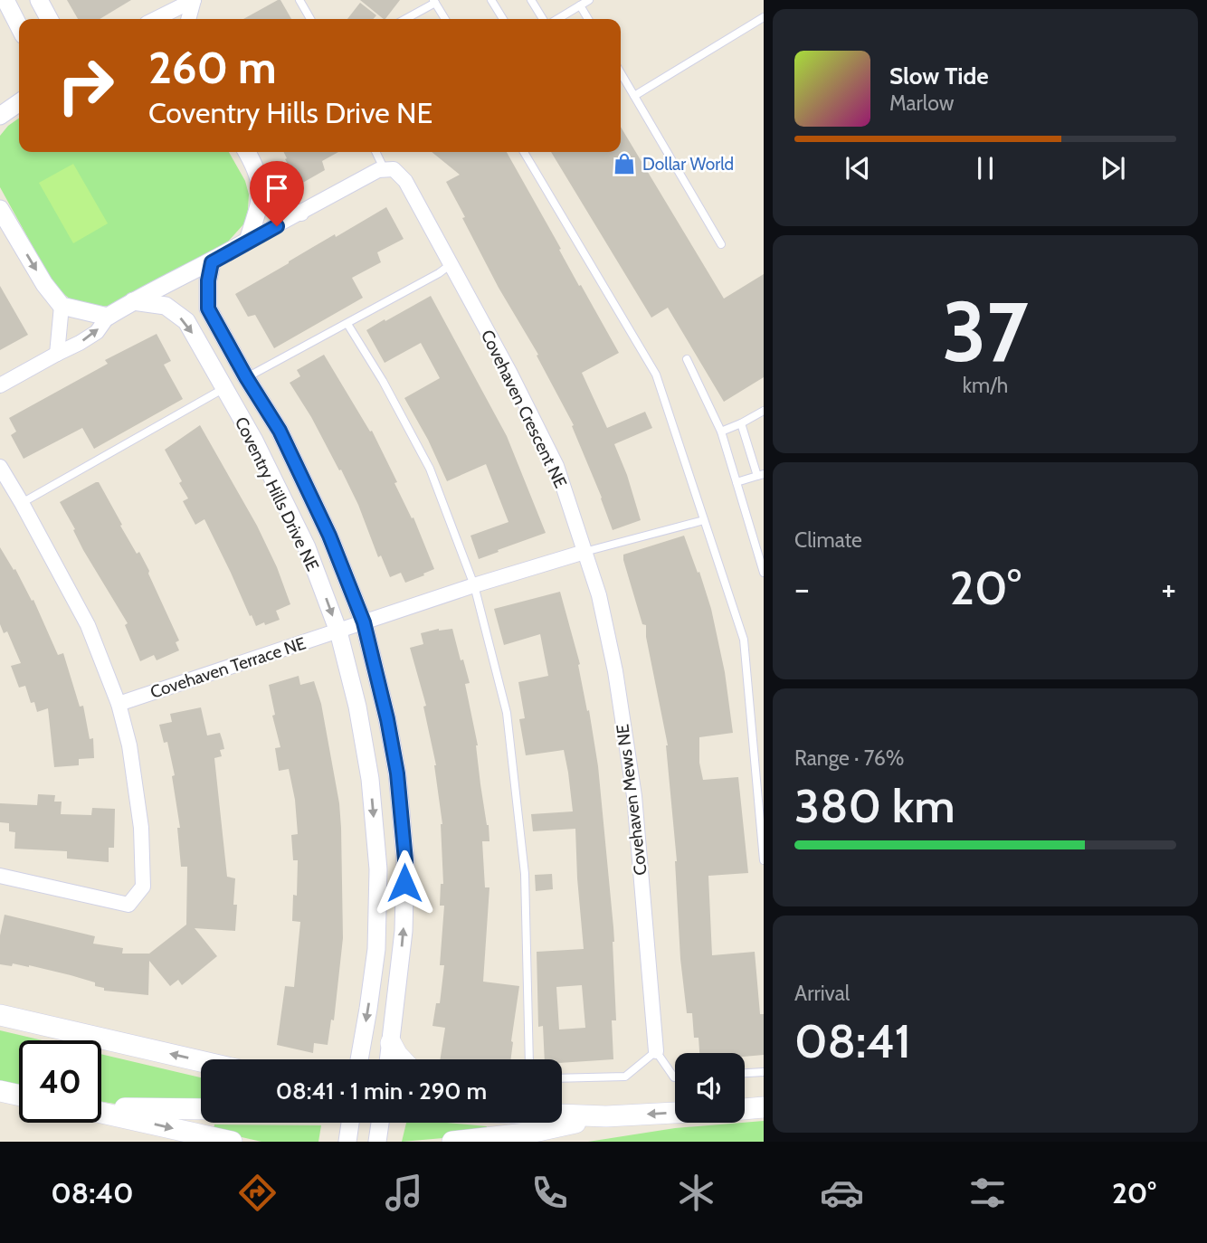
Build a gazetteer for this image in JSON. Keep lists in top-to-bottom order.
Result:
{
  "streets": {
    "street": [
      "Covehaven Crescent NE",
      "Coventry Hills Drive NE",
      "Covehaven Terrace NE",
      "Covehaven Mews NE"
    ]
  },
  "crossings": [
    ["Covehaven Crescent NE", "Covehaven Mews NE"],
    ["Coventry Hills Drive NE", "Covehaven Terrace NE"]
  ],
  "places": {
    "shop": ["Dollar World"]
  },
  "page": {
    "turn": ["260 m", "Coventry Hills Drive NE"],
    "song": ["Slow Tide", "Marlow"],
    "tile": [
      ["37", "km/h"],
      "Climate",
      ["Range · 76%", "380 km"],
      ["Arrival", "08:41"]
    ],
    "heat": ["−", "20°", "+"],
    "limit": "40",
    "trip": "08:41 · 1 min · 290 m",
    "tabs": ["08:40", "20°"]
  }
}
